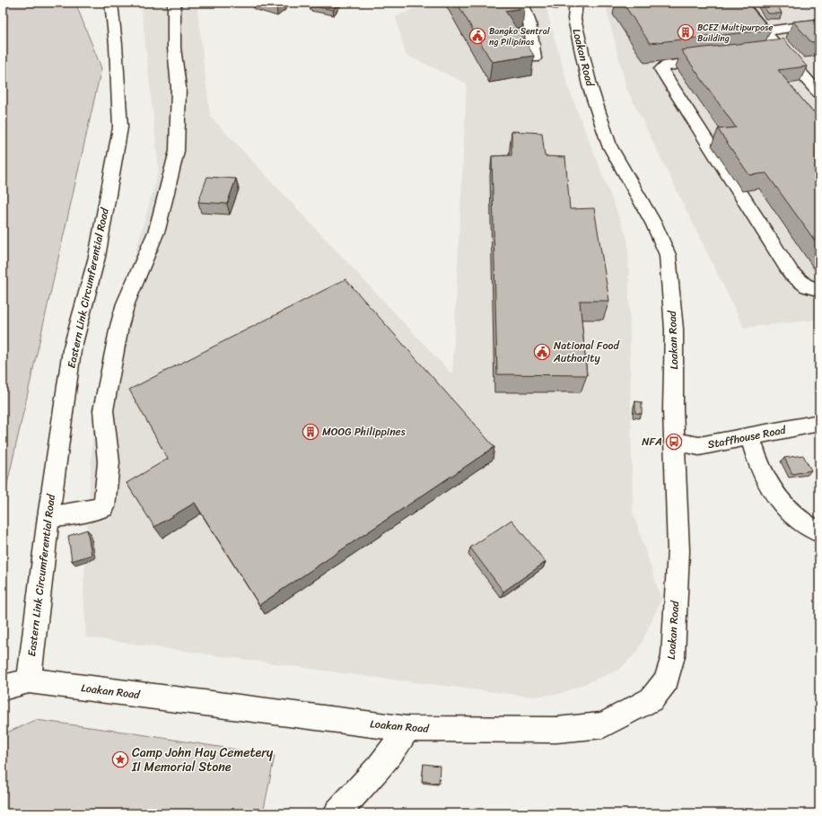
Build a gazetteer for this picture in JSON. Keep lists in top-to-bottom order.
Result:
{
  "streets": {
    "main road": ["Loakan Road", "Eastern Link Circumferential Road", "Staffhouse Road"]
  },
  "crossings": [
    ["Loakan Road", "Eastern Link Circumferential Road"],
    ["Loakan Road", "Staffhouse Road"]
  ],
  "places": {
    "building": ["BCEZ Multipurpose Building", "MOOG Philippines"],
    "public building": ["Bangko Sentral ng Pilipinas", "National Food Authority"],
    "bus stop": ["NFA"],
    "place": ["Camp John Hay Cemetery II Memorial Stone"]
  }
}
